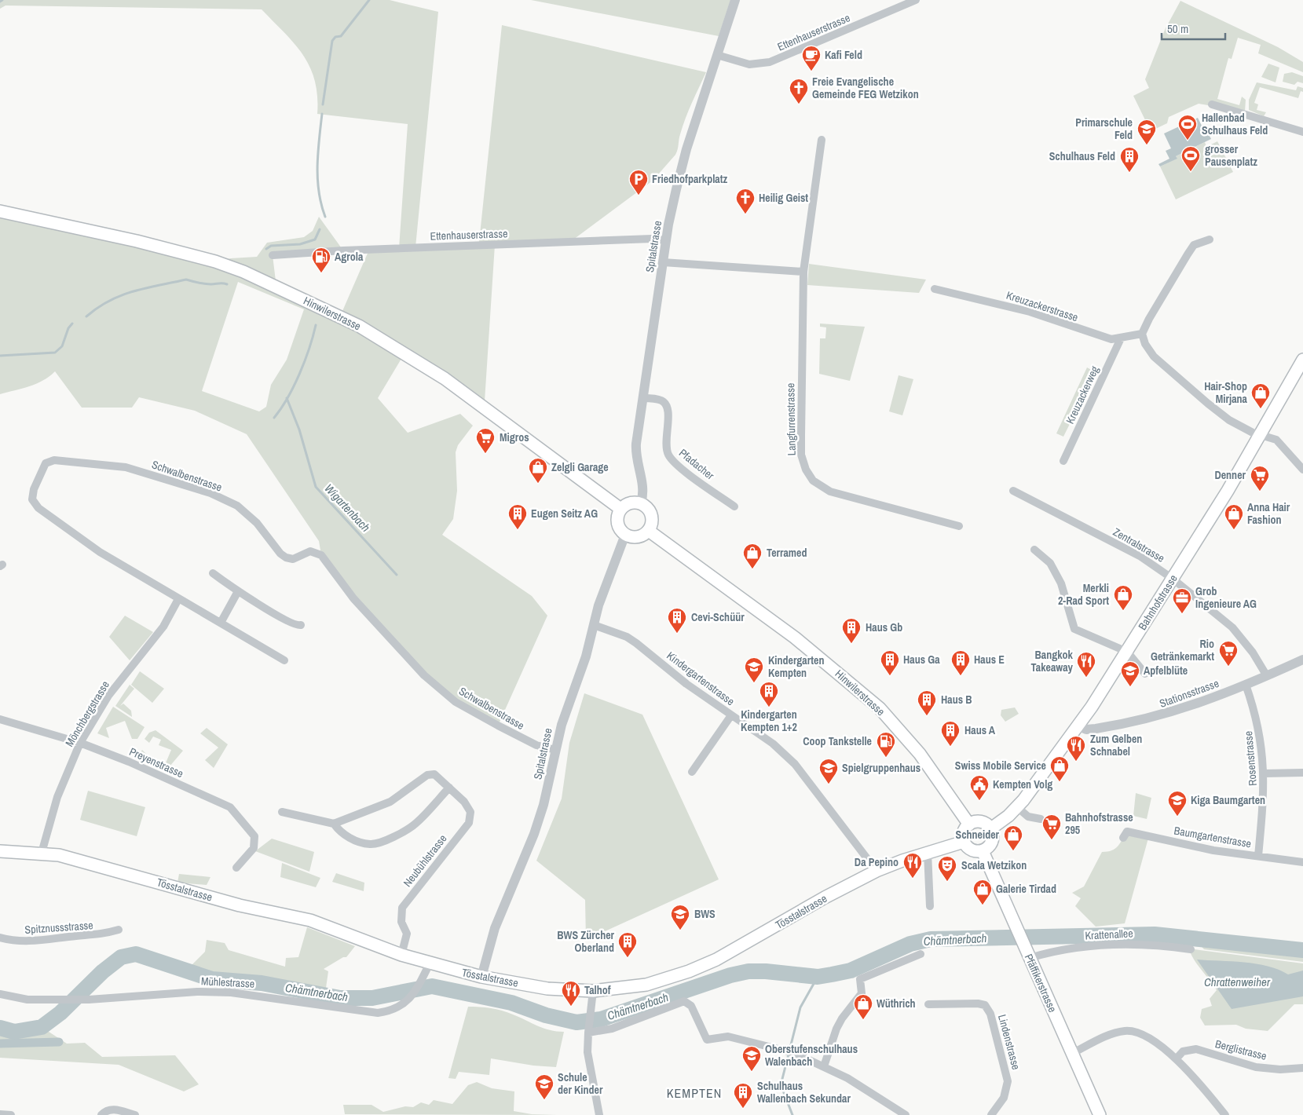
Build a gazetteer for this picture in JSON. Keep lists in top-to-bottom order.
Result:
{
  "streets": {
    "main road": [
      "Hinwilerstrasse",
      "Bahnhofstrasse",
      "Tösstalstrasse",
      "Pfäffikerstrasse"
    ],
    "street": [
      "Ettenhauserstrasse",
      "Spitalstrasse",
      "Kreuzackerstrasse",
      "Kreuzackerweg",
      "Langfurrenstrasse",
      "Pfadacher",
      "Schwalbenstrasse",
      "Zentralstrasse",
      "Kindergartenstrasse",
      "Stationsstrasse",
      "Mönchbergstrasse",
      "Rosenstrasse",
      "Preyenstrasse",
      "Baumgartenstrasse",
      "Neubühlstrasse",
      "Spitznussstrasse",
      "Krattenallee",
      "Mühlestrasse",
      "Lindenstrasse",
      "Berglistrasse"
    ]
  },
  "crossings": [
    ["Ettenhauserstrasse", "Spitalstrasse"],
    ["Spitalstrasse", "Hinwilerstrasse"],
    ["Spitalstrasse", "Pfadacher"],
    ["Spitalstrasse", "Schwalbenstrasse"],
    ["Spitalstrasse", "Kindergartenstrasse"],
    ["Spitalstrasse", "Tösstalstrasse"],
    ["Kreuzackerstrasse", "Kreuzackerweg"],
    ["Hinwilerstrasse", "Bahnhofstrasse"],
    ["Hinwilerstrasse", "Tösstalstrasse"],
    ["Hinwilerstrasse", "Pfäffikerstrasse"],
    ["Schwalbenstrasse", "Mönchbergstrasse"],
    ["Zentralstrasse", "Bahnhofstrasse"],
    ["Zentralstrasse", "Stationsstrasse"],
    ["Bahnhofstrasse", "Stationsstrasse"],
    ["Bahnhofstrasse", "Tösstalstrasse"],
    ["Bahnhofstrasse", "Pfäffikerstrasse"],
    ["Kindergartenstrasse", "Tösstalstrasse"],
    ["Stationsstrasse", "Rosenstrasse"],
    ["Mönchbergstrasse", "Preyenstrasse"],
    ["Mönchbergstrasse", "Tösstalstrasse"],
    ["Rosenstrasse", "Baumgartenstrasse"],
    ["Neubühlstrasse", "Tösstalstrasse"],
    ["Tösstalstrasse", "Mühlestrasse"],
    ["Tösstalstrasse", "Pfäffikerstrasse"],
    ["Krattenallee", "Pfäffikerstrasse"]
  ],
  "districts": ["KEMPTEN"],
  "water": ["Wigartenbach", "Chämtnerbach", "Chrattenweiher"],
  "places": {
    "cafe": ["Kafi Feld"],
    "church": ["Freie Evangelische Gemeinde FEG Wetzikon", "Heilig Geist"],
    "sports": ["Hallenbad Schulhaus Feld", "grosser Pausenplatz"],
    "school or university": [
      "Primarschule Feld",
      "Kindergarten Kempten",
      "Apfelblüte",
      "Spielgruppenhaus",
      "Kiga Baumgarten",
      "BWS",
      "Oberstufenschulhaus Walenbach",
      "Schule der Kinder"
    ],
    "building": [
      "Schulhaus Feld",
      "Eugen Seitz AG",
      "Cevi-Schüür",
      "Haus Gb",
      "Haus Ga",
      "Haus E",
      "Kindergarten Kempten 1+2",
      "Haus B",
      "Haus A",
      "BWS Zürcher Oberland",
      "Schulhaus Wallenbach Sekundar"
    ],
    "parking": ["Friedhofparkplatz"],
    "fuel station": ["Agrola", "Coop Tankstelle"],
    "shop": [
      "Hair-Shop Mirjana",
      "Zelgli Garage",
      "Anna Hair Fashion",
      "Terramed",
      "Merkli 2-Rad Sport",
      "Swiss Mobile Service",
      "Schneider",
      "Galerie Tirdad",
      "Wüthrich"
    ],
    "supermarket": [
      "Migros",
      "Denner",
      "Rio Getränkemarkt",
      "Bahnhofstrasse 295"
    ],
    "office": ["Grob Ingenieure AG"],
    "restaurant": [
      "Bangkok Takeaway",
      "Zum Gelben Schnabel",
      "Da Pepino",
      "Talhof"
    ],
    "public building": ["Kempten Volg"],
    "theatre": ["Scala Wetzikon"]
  },
  "scale_bar": "50 m"
}
